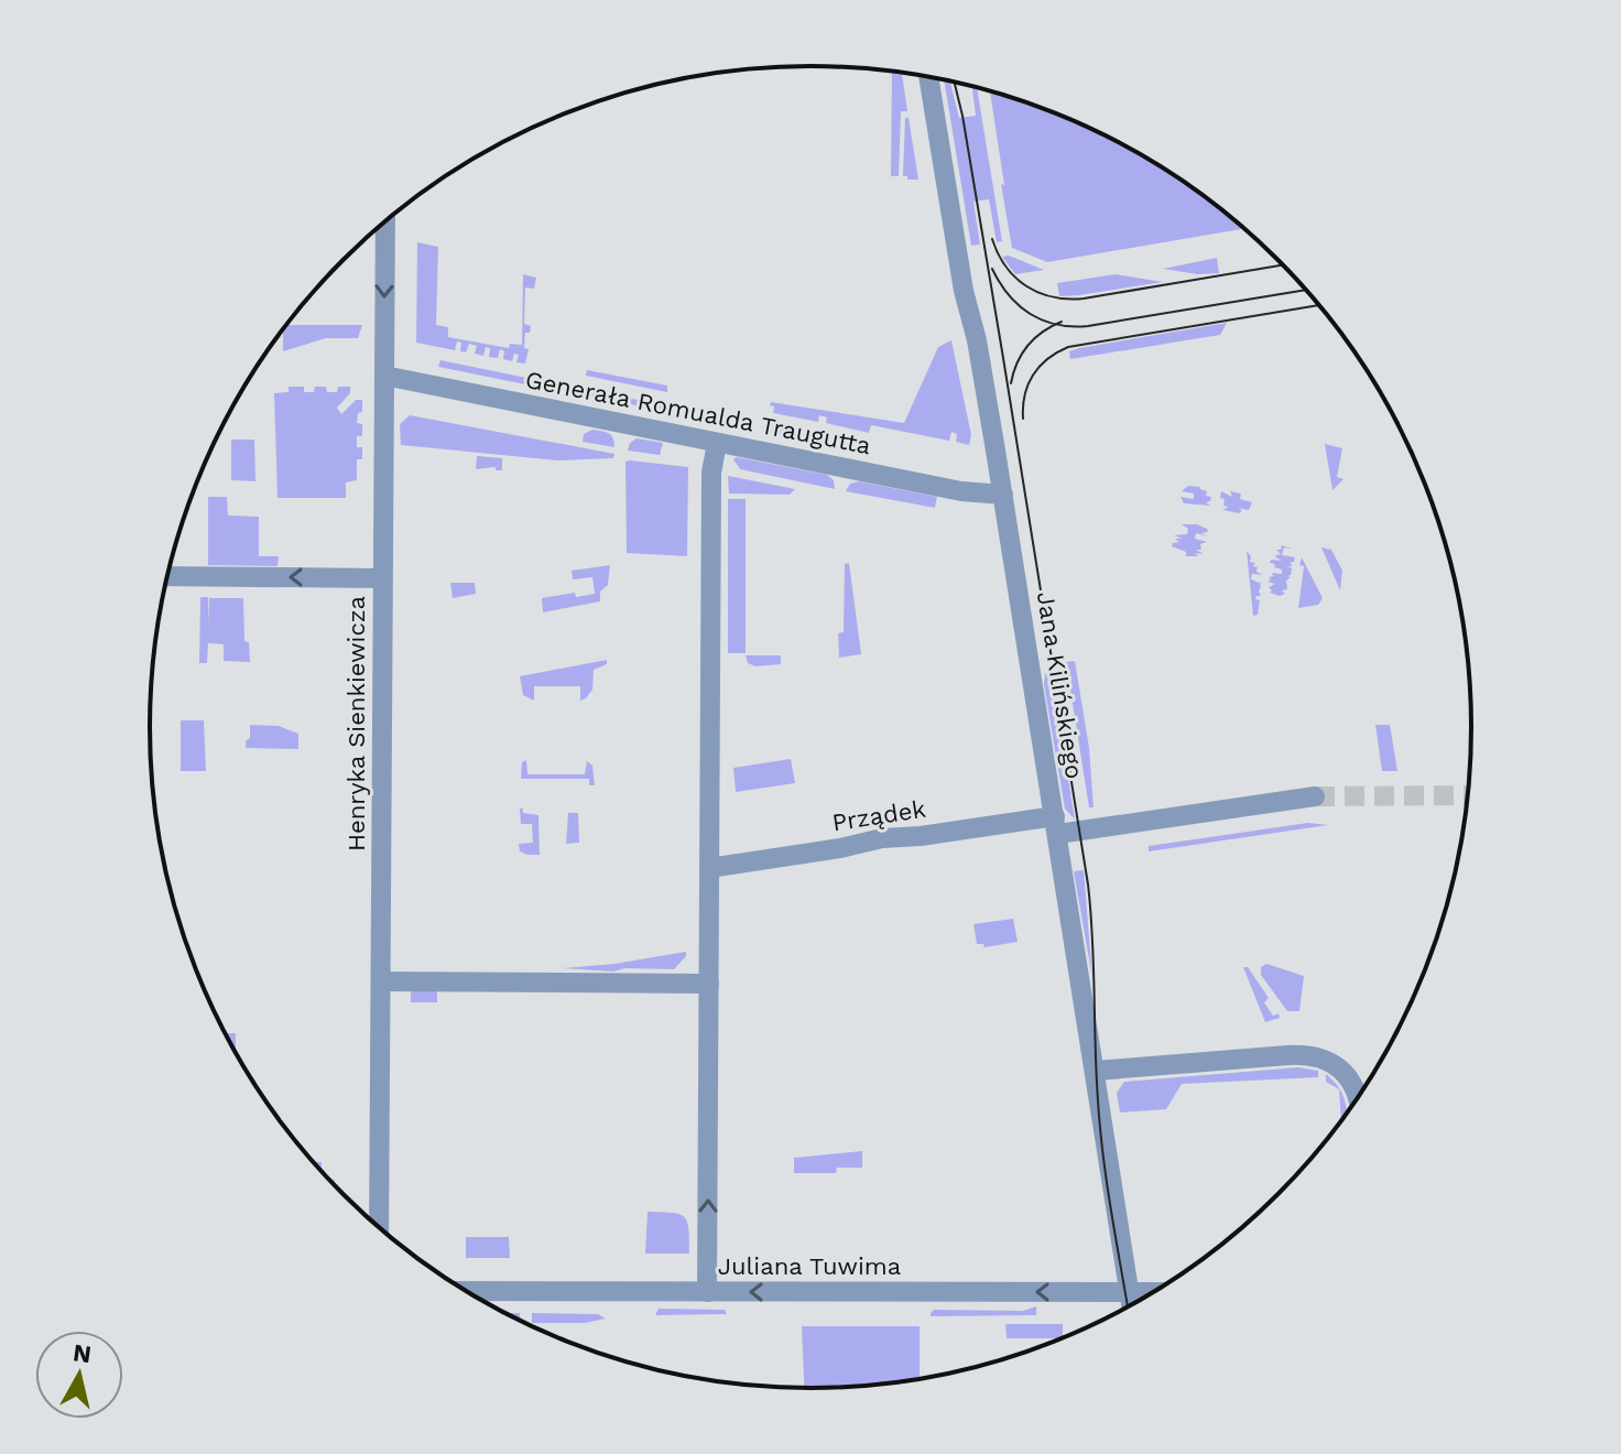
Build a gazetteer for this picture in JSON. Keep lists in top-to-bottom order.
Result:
{
  "streets": {
    "street": [
      "Generała Romualda Traugutta",
      "Jana Kilińskiego",
      "Henryka Sienkiewicza",
      "Prządek",
      "Juliana Tuwima"
    ]
  },
  "crossings": [
    ["Generała Romualda Traugutta", "Jana Kilińskiego"],
    ["Generała Romualda Traugutta", "Henryka Sienkiewicza"],
    ["Jana Kilińskiego", "Prządek"],
    ["Jana Kilińskiego", "Juliana Tuwima"]
  ],
  "one_way": ["Juliana Tuwima"],
  "north": "top"
}
